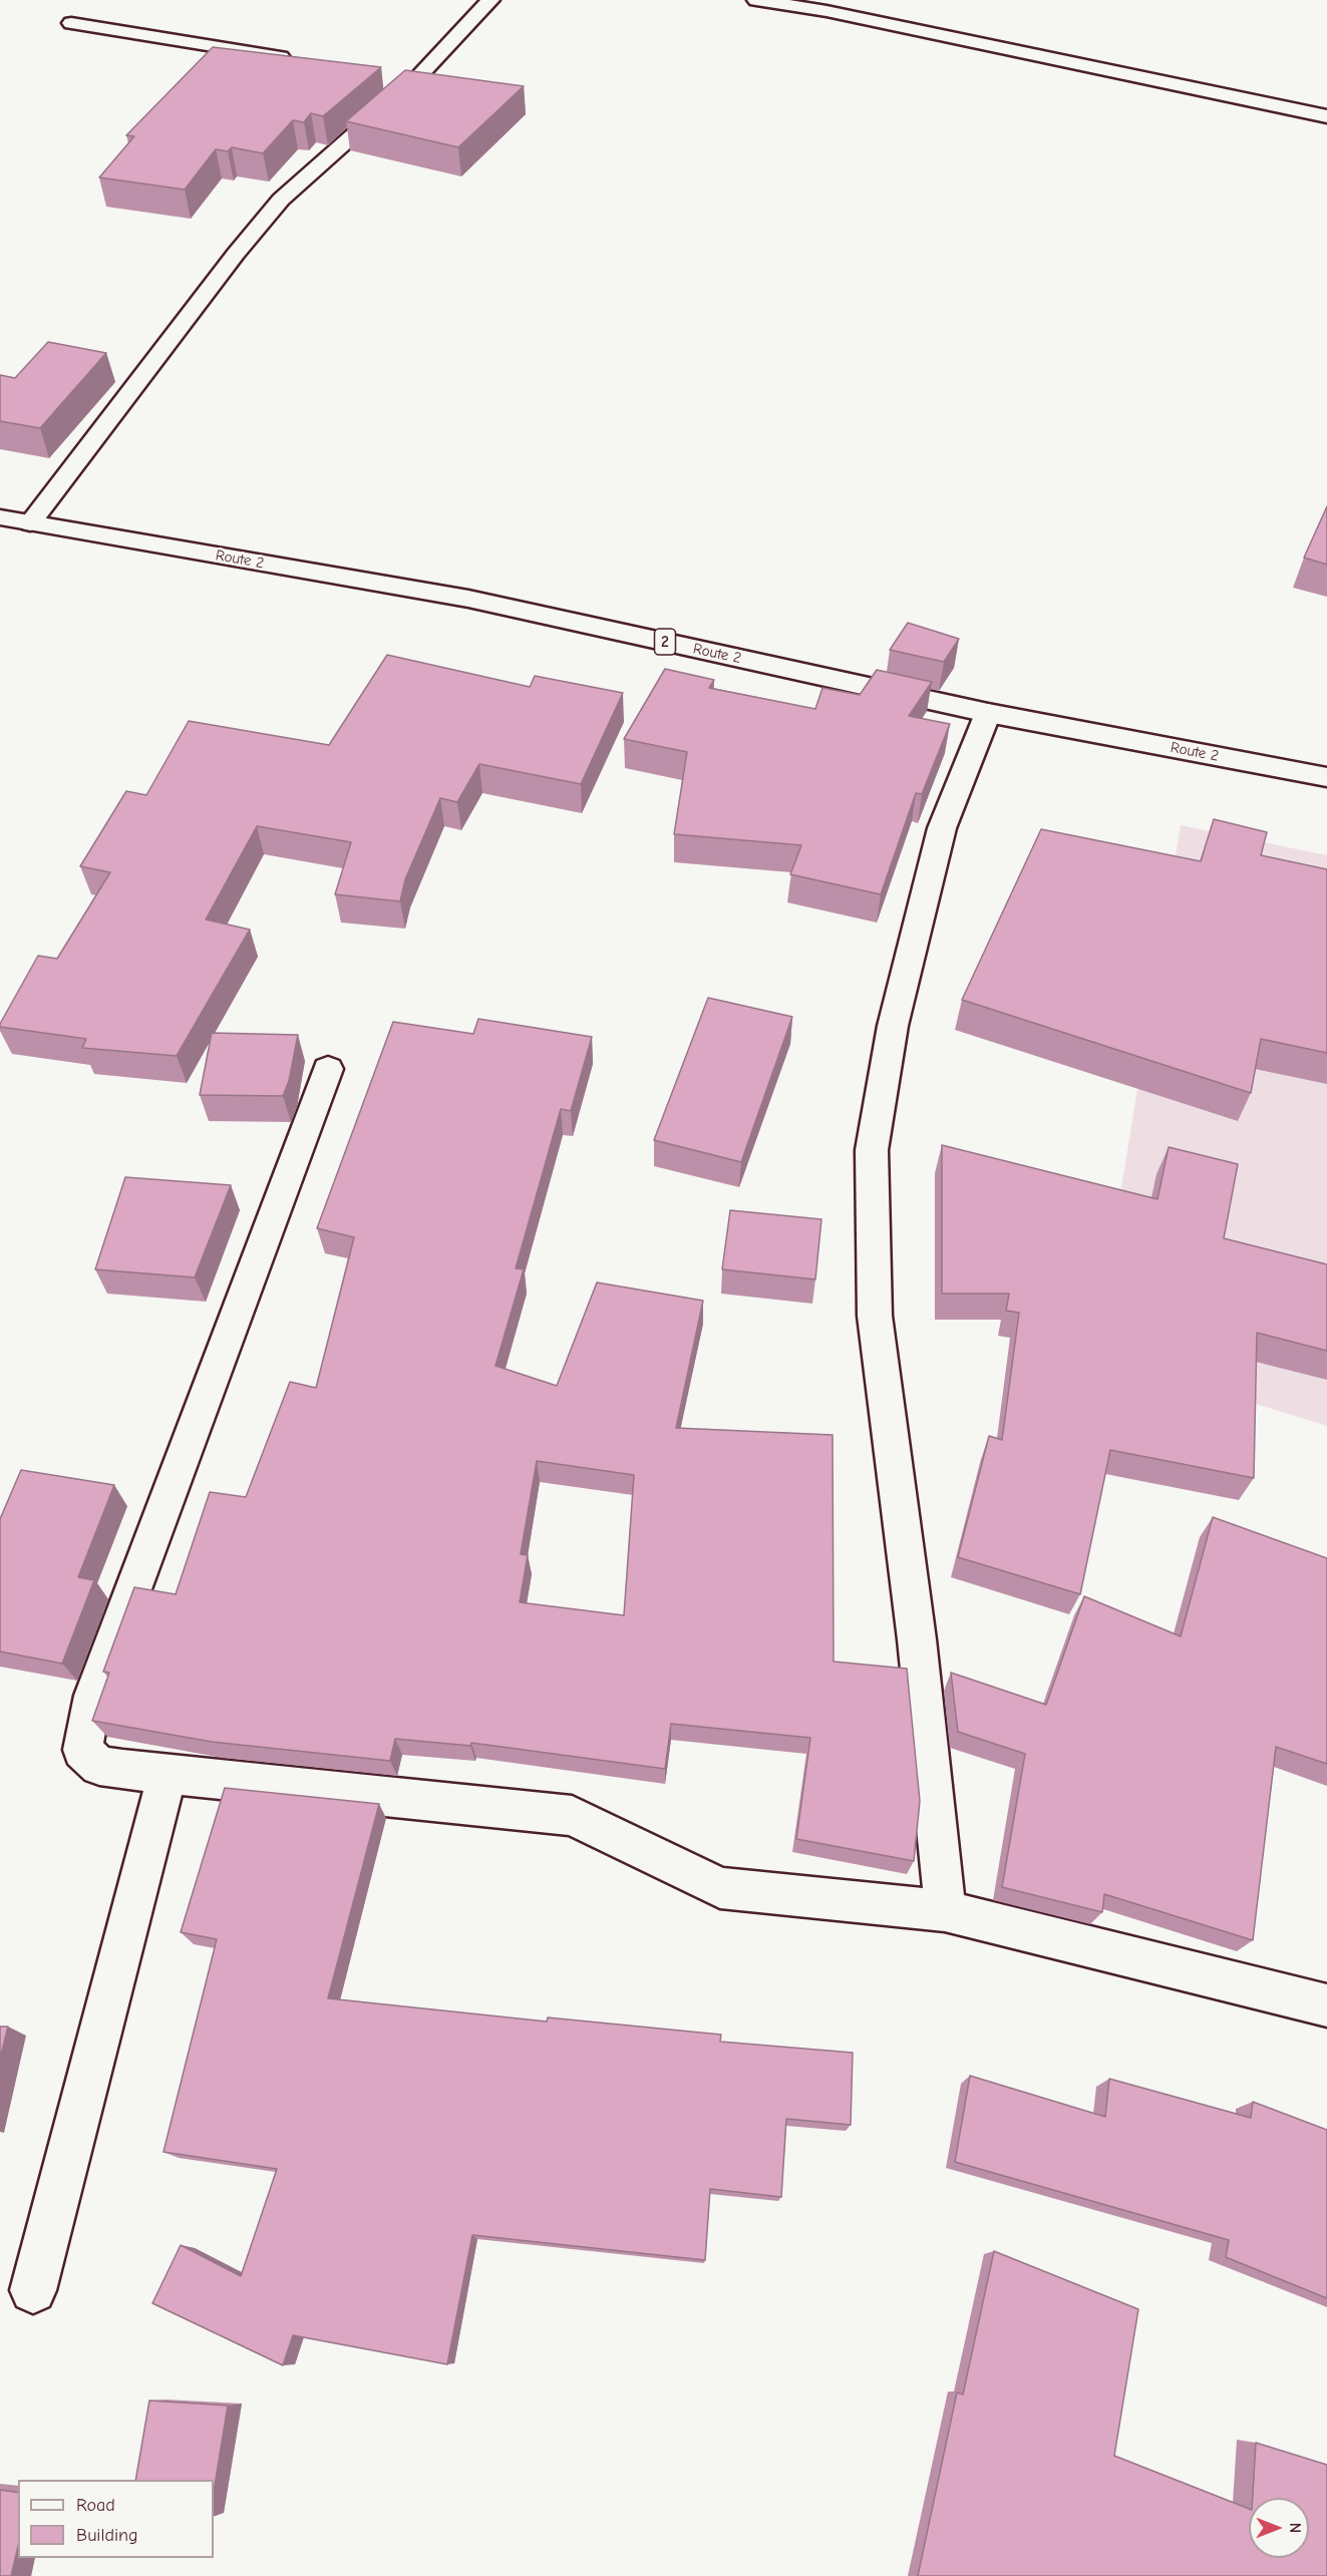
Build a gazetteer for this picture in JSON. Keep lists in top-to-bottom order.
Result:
{
  "streets": {
    "main road": ["Route 2", "2"]
  },
  "legend": ["Road", "Building"],
  "north": "right"
}
